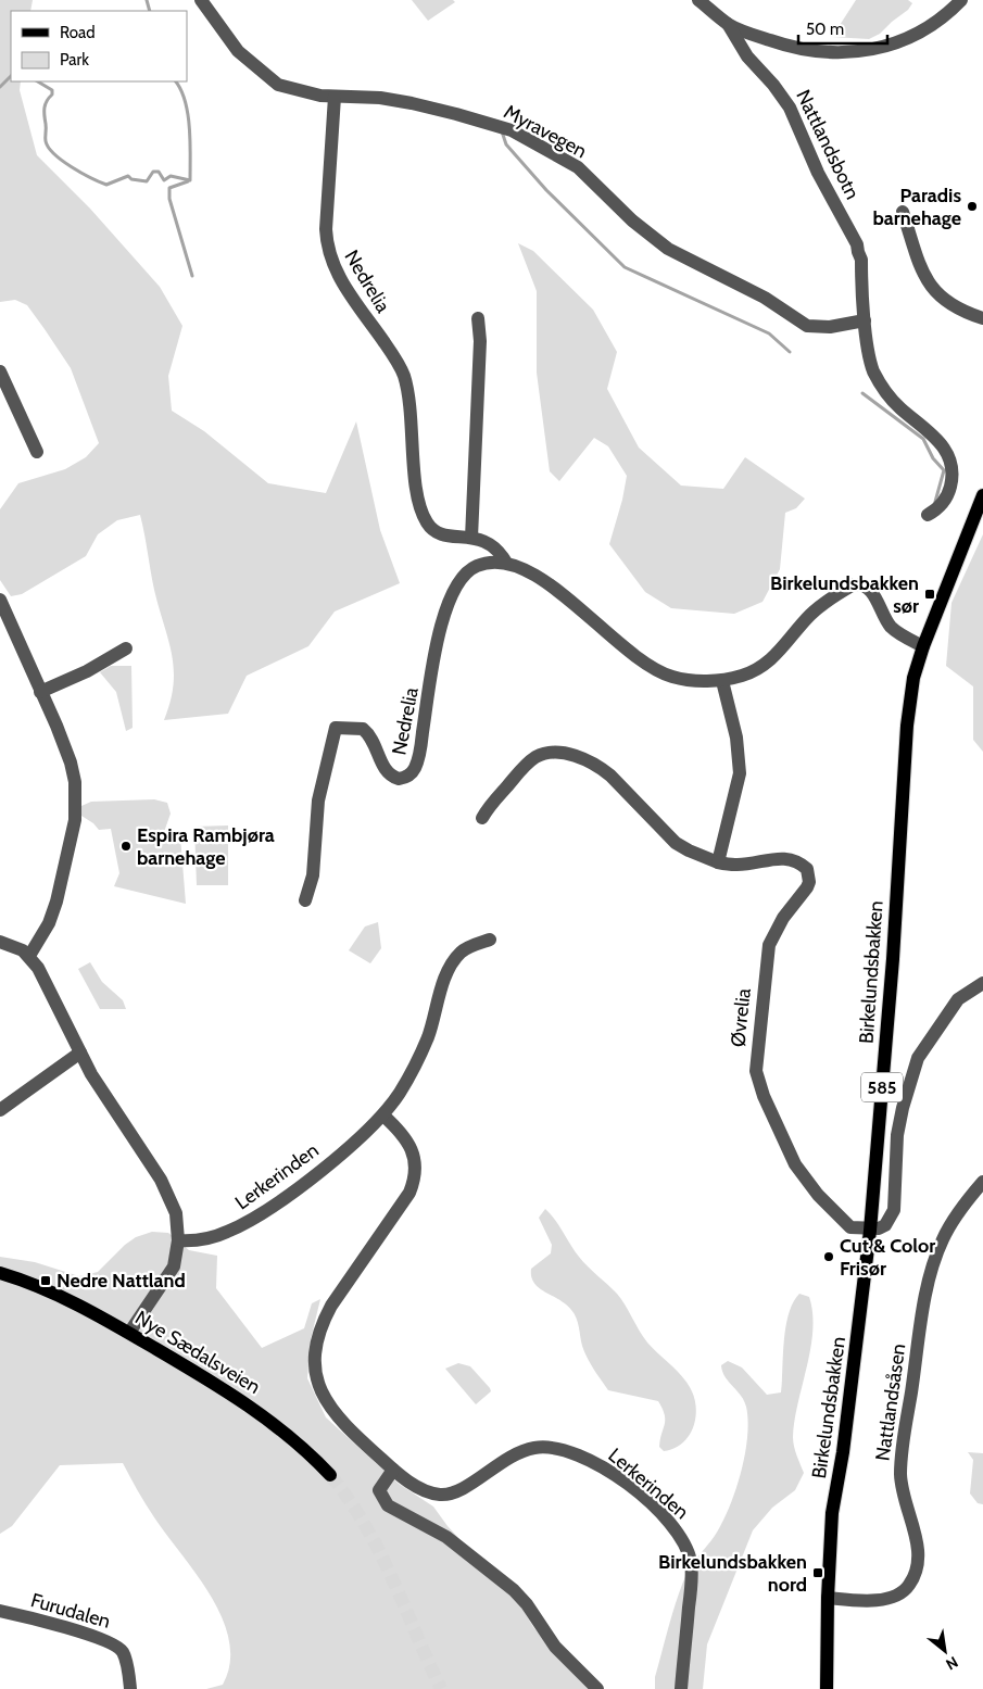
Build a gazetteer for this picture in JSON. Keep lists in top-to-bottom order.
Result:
{
  "streets": {
    "main road": ["Birkelundsbakken", "585", "Nye Sædalsveien"],
    "street": [
      "Myravegen",
      "Nattlandsbotn",
      "Nedrelia",
      "Øvrelia",
      "Lerkerinden",
      "Nattlandsåsen",
      "Furudalen"
    ]
  },
  "crossings": [
    ["Myravegen", "Nattlandsbotn"],
    ["Myravegen", "Nedrelia"],
    ["Nedrelia", "Birkelundsbakken"],
    ["Birkelundsbakken", "Øvrelia"],
    ["Birkelundsbakken", "Nattlandsåsen"]
  ],
  "places": {
    "other": ["Paradis barnehage", "Espira Rambjøra barnehage", "Cut & Color Frisør"],
    "transit": ["Birkelundsbakken sør", "Nedre Nattland", "Birkelundsbakken nord"]
  },
  "legend": ["Road", "Park"],
  "scale_bar": "50 m",
  "north": "bottom right"
}
